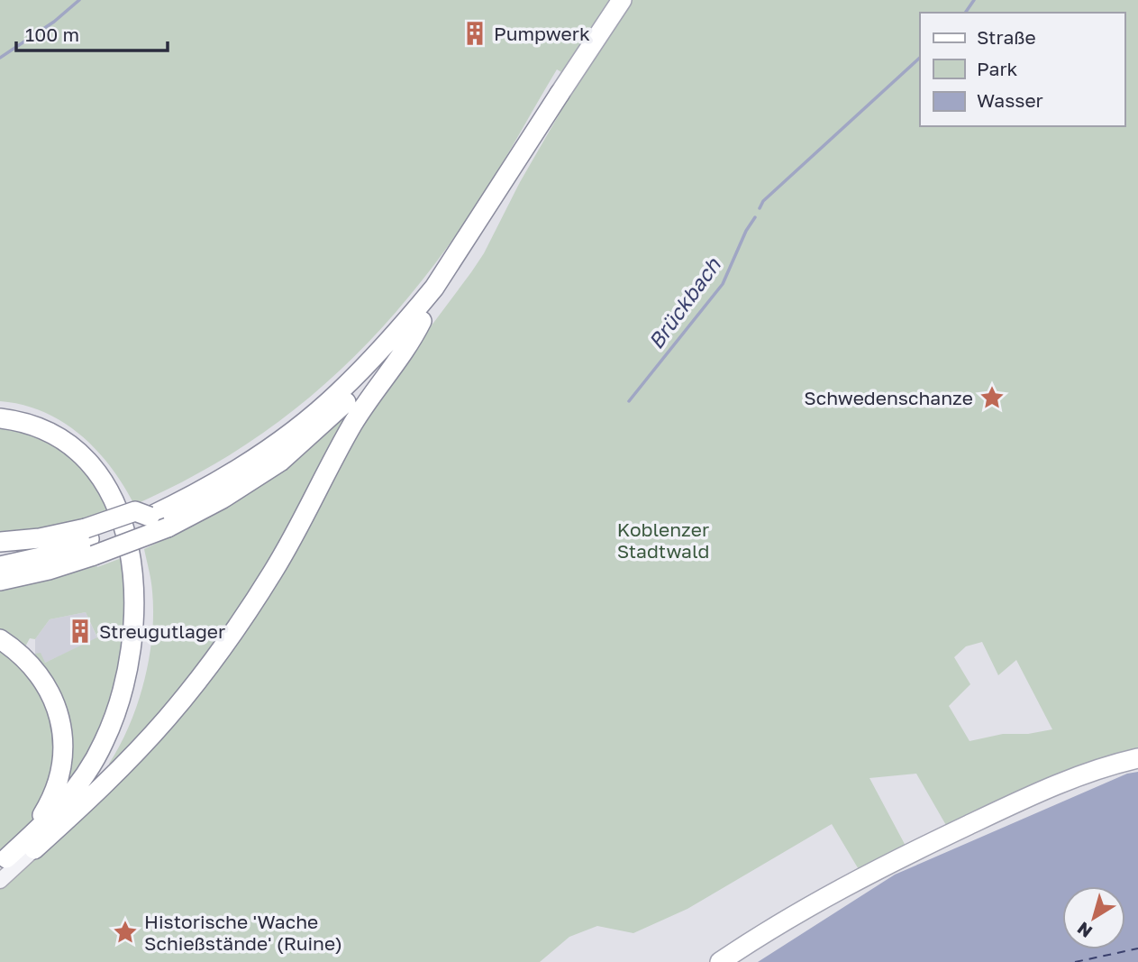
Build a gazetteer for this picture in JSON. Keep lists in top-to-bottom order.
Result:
{
  "water": ["Brückbach"],
  "parks": ["Koblenzer Stadtwald"],
  "places": {
    "building": ["Pumpwerk", "Streugutlager"],
    "place": ["Schwedenschanze", "Historische 'Wache Schießstände' (Ruine)"]
  },
  "legend": ["Straße", "Park", "Wasser"],
  "scale_bar": "100 m",
  "north": "bottom left"
}
